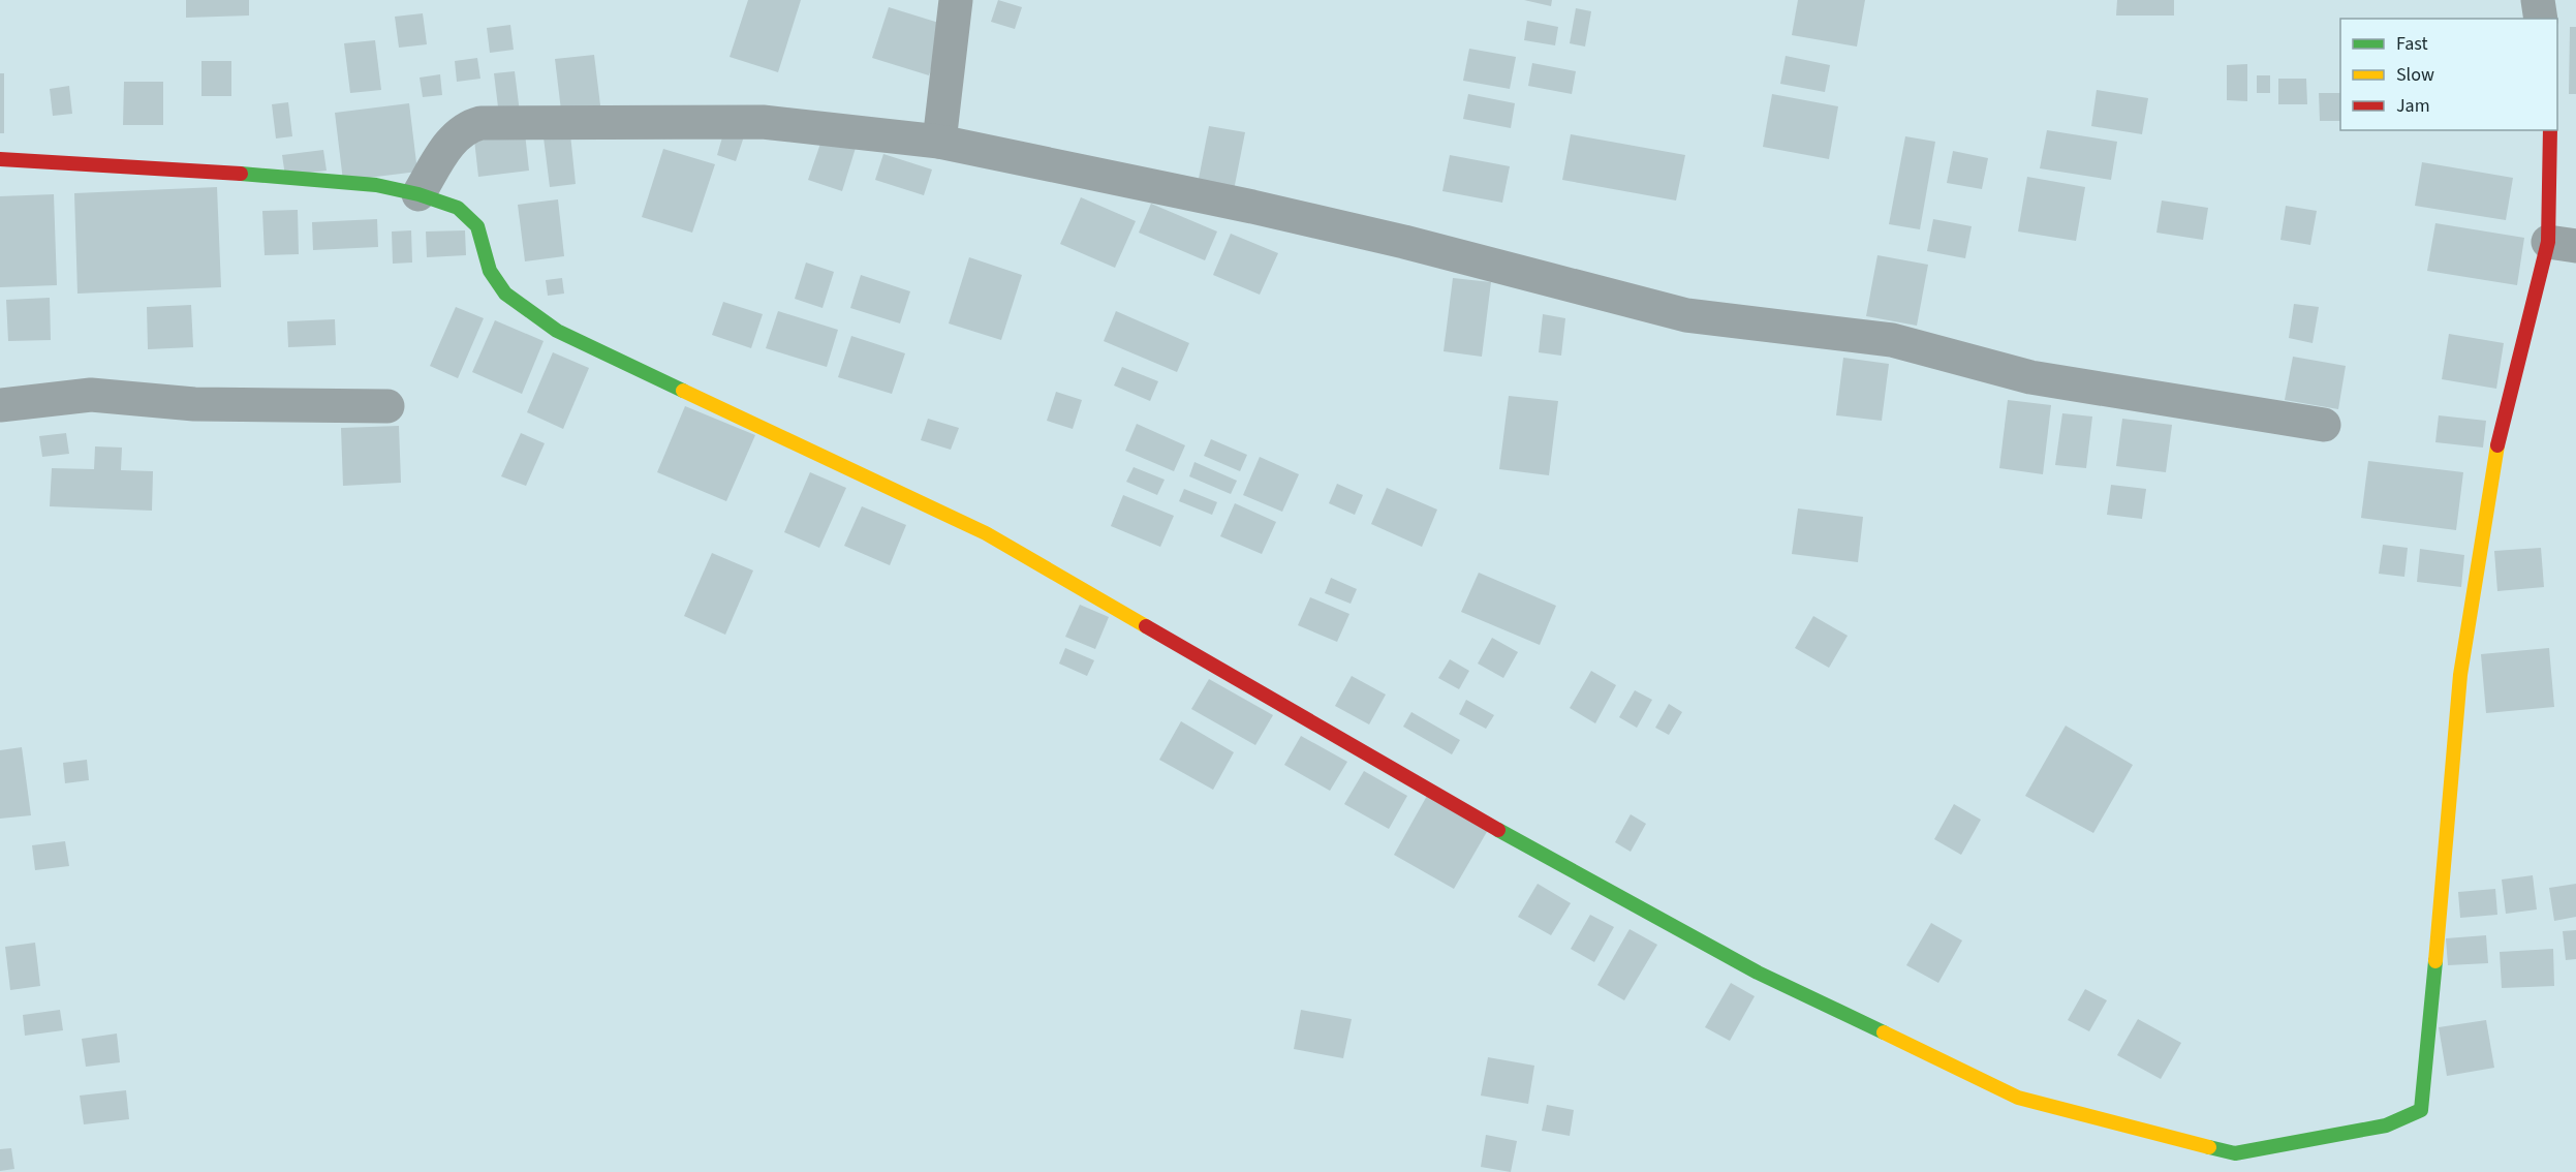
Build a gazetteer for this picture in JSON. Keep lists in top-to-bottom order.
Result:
{
  "legend": ["Fast", "Slow", "Jam"]
}
